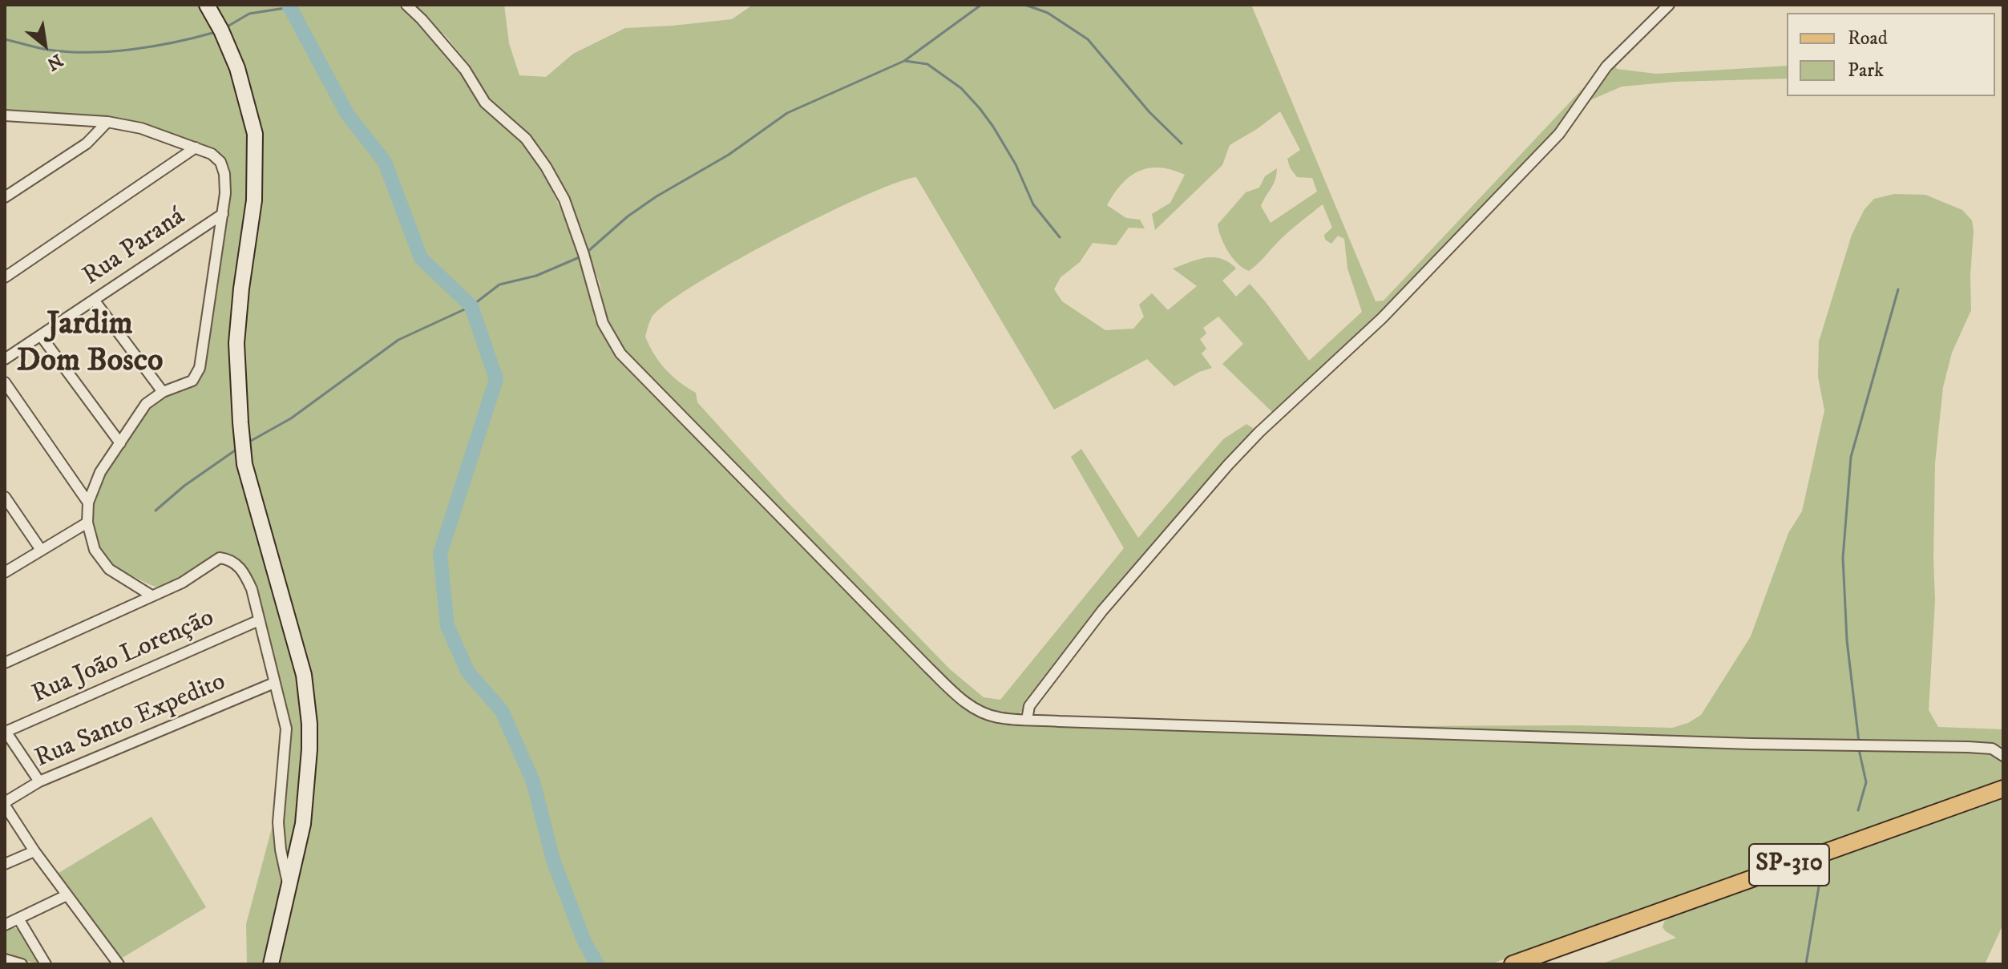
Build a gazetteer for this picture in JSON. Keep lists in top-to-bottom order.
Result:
{
  "streets": {
    "main road": ["SP-310"],
    "street": ["Rua Paraná", "Rua João Lorenção", "Rua Santo Expedito"]
  },
  "districts": ["Jardim Dom Bosco"],
  "legend": ["Road", "Park"],
  "north": "bottom right"
}
